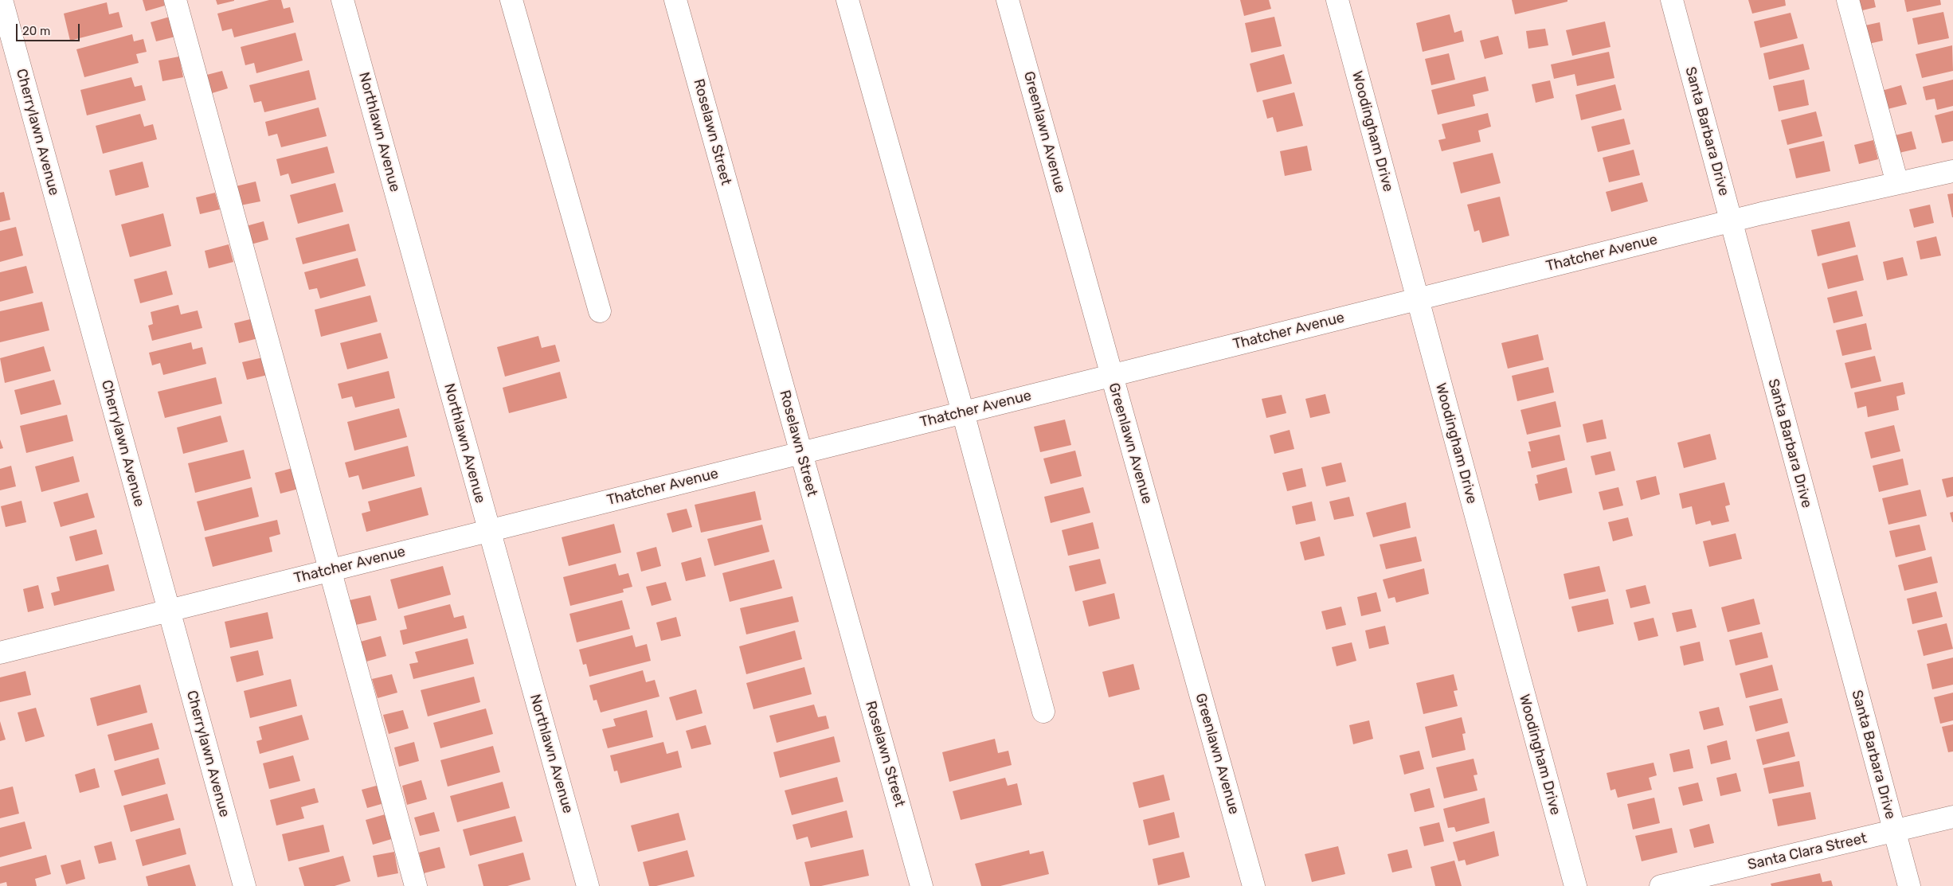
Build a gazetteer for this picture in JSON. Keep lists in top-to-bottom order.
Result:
{
  "streets": {
    "street": [
      "Woodingham Drive",
      "Santa Barbara Drive",
      "Cherrylawn Avenue",
      "Northlawn Avenue",
      "Roselawn Street",
      "Greenlawn Avenue",
      "Thatcher Avenue",
      "Santa Clara Street"
    ]
  },
  "crossings": [
    ["Woodingham Drive", "Thatcher Avenue"],
    ["Santa Barbara Drive", "Thatcher Avenue"],
    ["Santa Barbara Drive", "Santa Clara Street"],
    ["Cherrylawn Avenue", "Thatcher Avenue"],
    ["Northlawn Avenue", "Thatcher Avenue"],
    ["Roselawn Street", "Thatcher Avenue"],
    ["Greenlawn Avenue", "Thatcher Avenue"]
  ],
  "scale_bar": "20 m"
}
